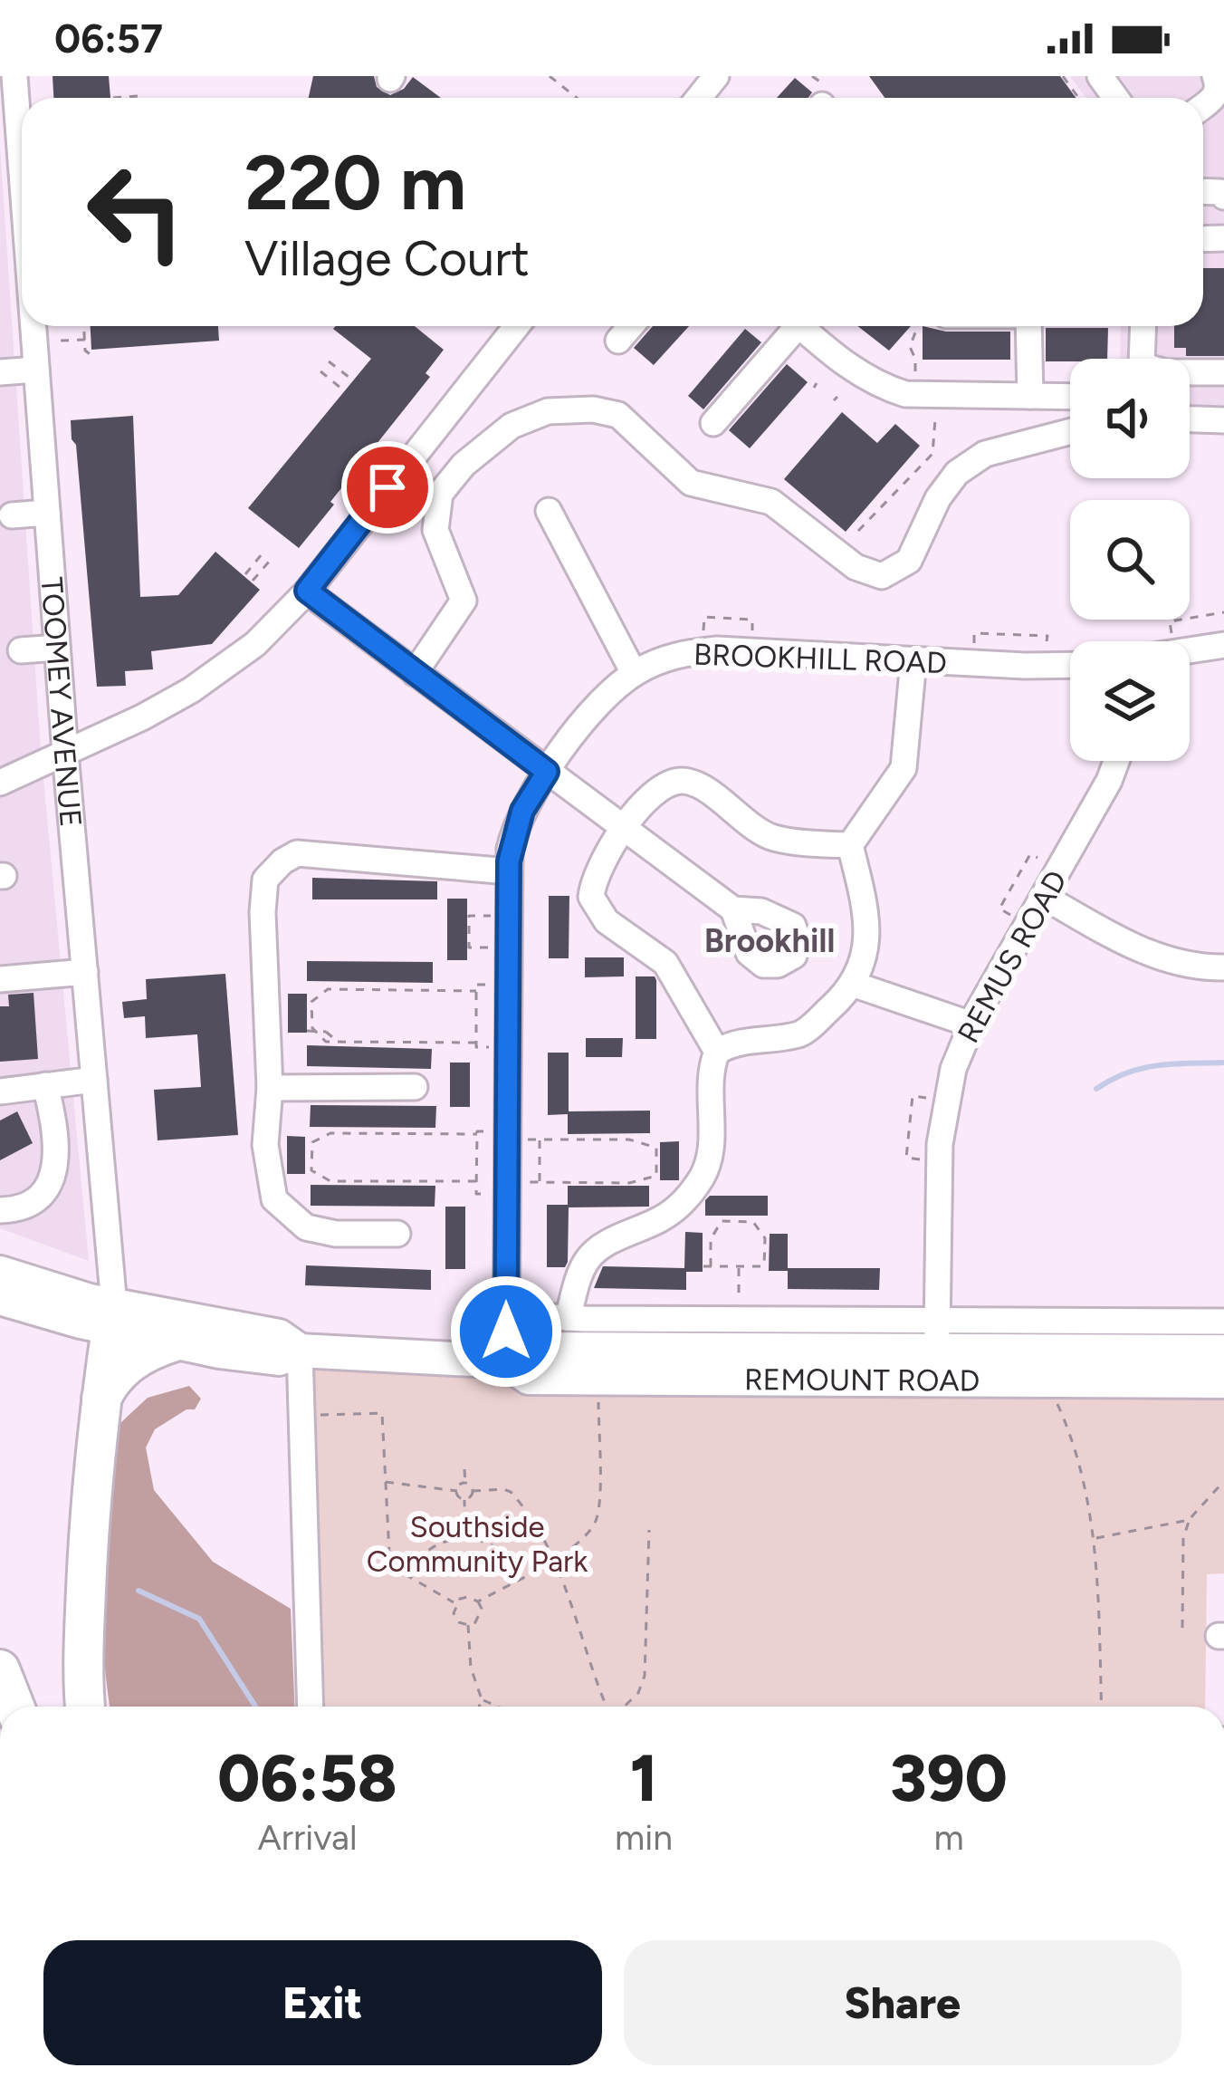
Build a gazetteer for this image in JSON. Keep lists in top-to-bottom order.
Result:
{
  "streets": {
    "main road": ["REMOUNT ROAD"],
    "street": ["BROOKHILL ROAD", "TOOMEY AVENUE", "REMUS ROAD"]
  },
  "crossings": [
    ["BROOKHILL ROAD", "REMOUNT ROAD"],
    ["TOOMEY AVENUE", "REMOUNT ROAD"],
    ["REMUS ROAD", "REMOUNT ROAD"]
  ],
  "districts": ["Brookhill"],
  "parks": ["Southside Community Park"],
  "page": {
    "status": "06:57",
    "turn": ["220 m", "Village Court"],
    "eta": [
      "06:58",
      "Arrival",
      "1",
      "min",
      "390",
      "m"
    ],
    "buttons": ["Exit", "Share"]
  }
}
